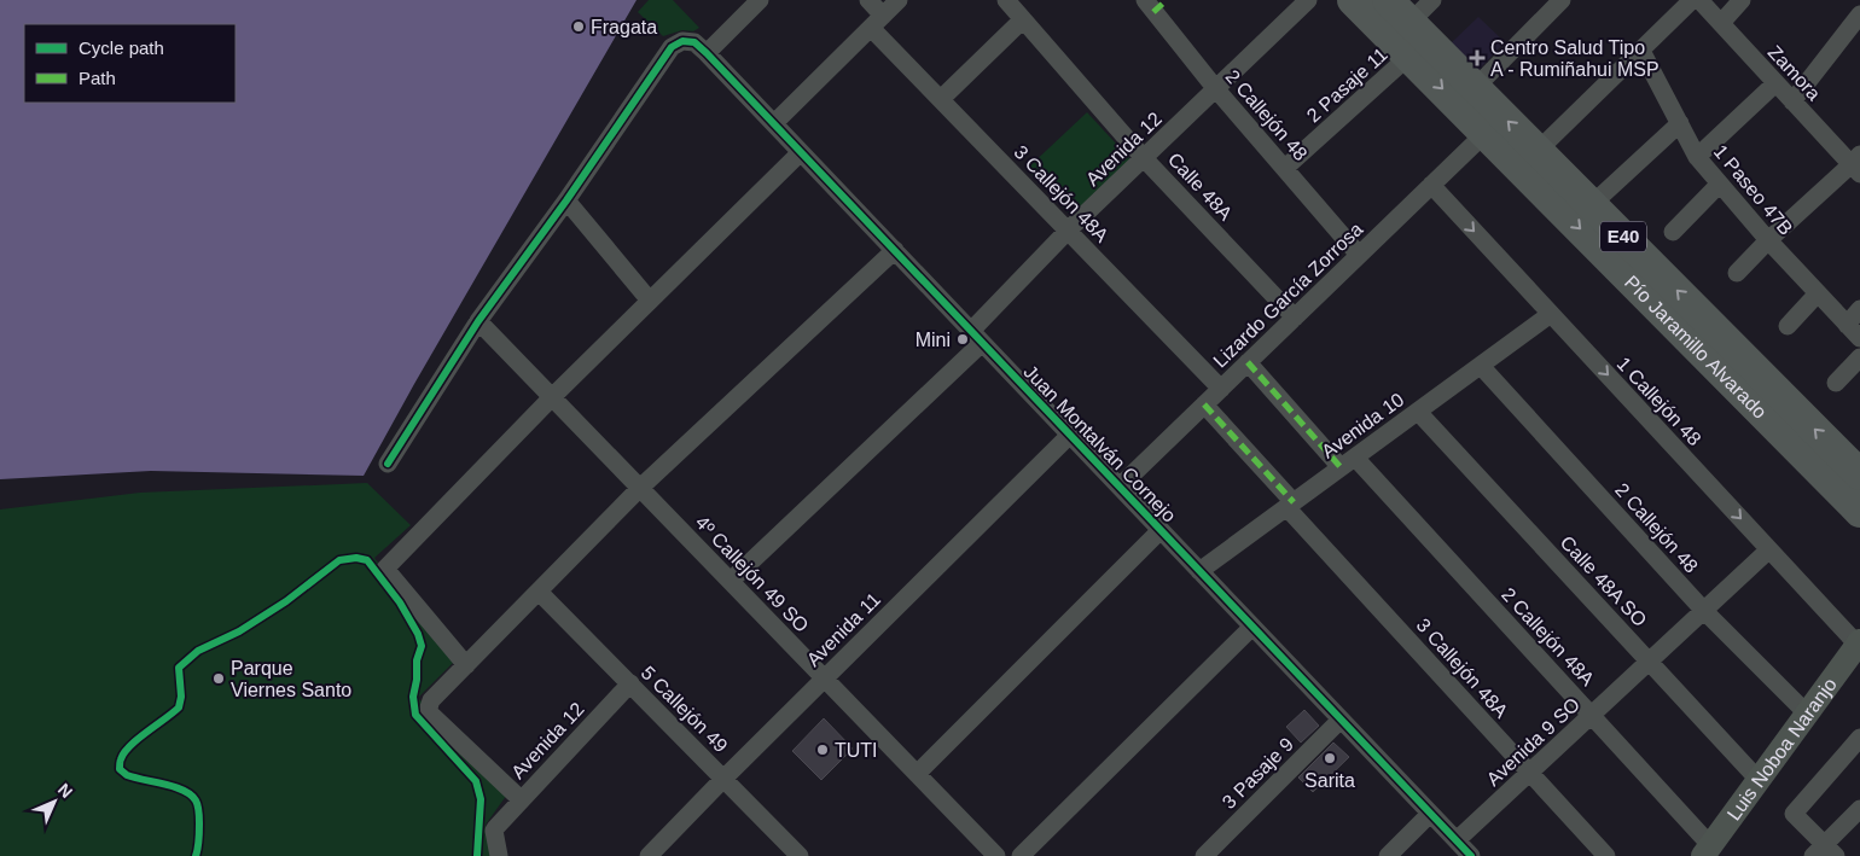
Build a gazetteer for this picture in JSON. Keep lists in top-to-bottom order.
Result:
{
  "streets": {
    "highway": ["E40", "Pío Jaramillo Alvarado"],
    "street": [
      "Zamora",
      "2 Pasaje 11",
      "2 Callejón 48",
      "Avenida 12",
      "Calle 48A",
      "1 Paseo 47B",
      "3 Callejón 48A",
      "Lizardo García Zorrosa",
      "1 Callejón 48",
      "Avenida 10",
      "Juan Montalván Cornejo",
      "4º Callejón 49 SO",
      "Calle 48A SO",
      "Avenida 11",
      "2 Callejón 48A",
      "5 Callejón 49",
      "Avenida 9 SO",
      "Luis Noboa Naranjo",
      "3 Pasaje 9"
    ]
  },
  "crossings": [
    ["2 Pasaje 11", "2 Callejón 48"],
    ["2 Pasaje 11", "Pío Jaramillo Alvarado"],
    ["2 Callejón 48", "Avenida 12"],
    ["2 Callejón 48", "Lizardo García Zorrosa"],
    ["2 Callejón 48", "Avenida 10"],
    ["2 Callejón 48", "Avenida 9 SO"],
    ["2 Callejón 48", "Luis Noboa Naranjo"],
    ["Avenida 12", "Calle 48A"],
    ["Avenida 12", "3 Callejón 48A"],
    ["Avenida 12", "Juan Montalván Cornejo"],
    ["Avenida 12", "4º Callejón 49 SO"],
    ["Avenida 12", "5 Callejón 49"],
    ["Calle 48A", "Lizardo García Zorrosa"],
    ["3 Callejón 48A", "Lizardo García Zorrosa"],
    ["3 Callejón 48A", "Avenida 10"],
    ["3 Callejón 48A", "Avenida 9 SO"],
    ["Lizardo García Zorrosa", "Pío Jaramillo Alvarado"],
    ["Lizardo García Zorrosa", "1 Callejón 48"],
    ["Lizardo García Zorrosa", "Juan Montalván Cornejo"],
    ["Lizardo García Zorrosa", "2 Callejón 48A"],
    ["1 Callejón 48", "Avenida 10"],
    ["1 Callejón 48", "Avenida 9 SO"],
    ["1 Callejón 48", "Luis Noboa Naranjo"],
    ["Avenida 10", "Juan Montalván Cornejo"],
    ["Avenida 10", "Calle 48A SO"],
    ["Avenida 10", "2 Callejón 48A"],
    ["Juan Montalván Cornejo", "Avenida 11"],
    ["Juan Montalván Cornejo", "Avenida 9 SO"],
    ["Juan Montalván Cornejo", "3 Pasaje 9"],
    ["4º Callejón 49 SO", "Avenida 11"],
    ["Calle 48A SO", "Avenida 9 SO"],
    ["Calle 48A SO", "Luis Noboa Naranjo"],
    ["Avenida 11", "5 Callejón 49"],
    ["2 Callejón 48A", "Avenida 9 SO"],
    ["2 Callejón 48A", "Luis Noboa Naranjo"]
  ],
  "one_way": ["1 Callejón 48"],
  "places": {
    "other": [
      "Fragata",
      "Mini",
      "Parque Viernes Santo",
      "TUTI",
      "Sarita"
    ],
    "health": ["Centro Salud Tipo A - Rumiñahui MSP"]
  },
  "legend": ["Cycle path", "Path"],
  "north": "top right"
}
